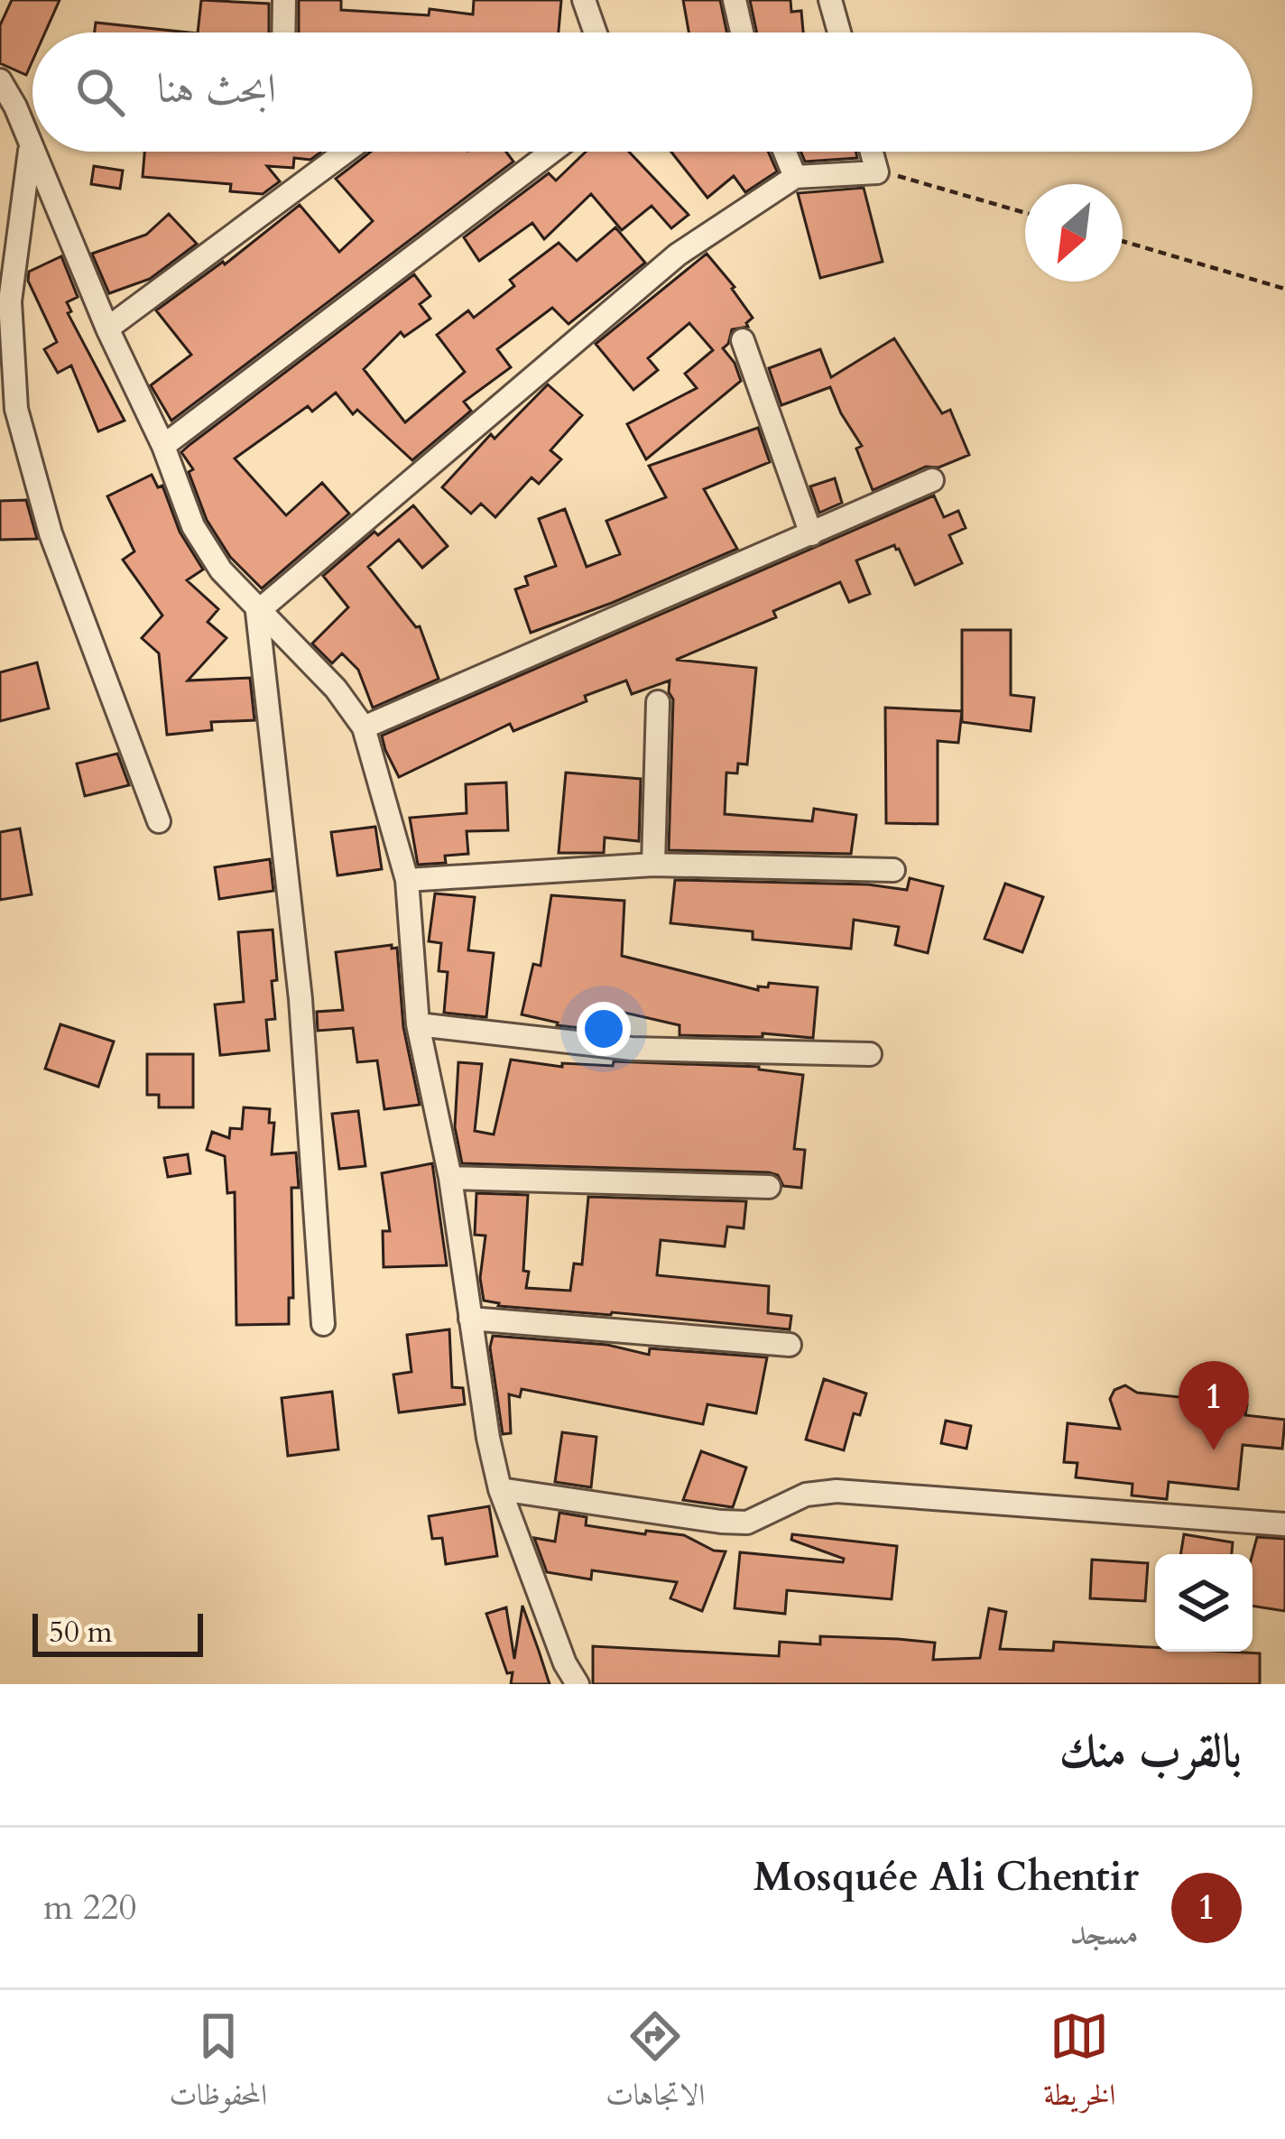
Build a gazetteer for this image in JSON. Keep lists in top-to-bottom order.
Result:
{
  "scale_bar": "50 m",
  "north": "bottom left",
  "page": {
    "search": "ابحث هنا",
    "pins": "1",
    "scale": "50 m",
    "heading": "بالقرب منك",
    "list": [
      {
        "mark": "1",
        "name": "Mosquée Ali Chentir",
        "note": "مسجد",
        "value": "220 m"
      }
    ],
    "nav": ["الخريطة", "الاتجاهات", "المحفوظات"]
  }
}
